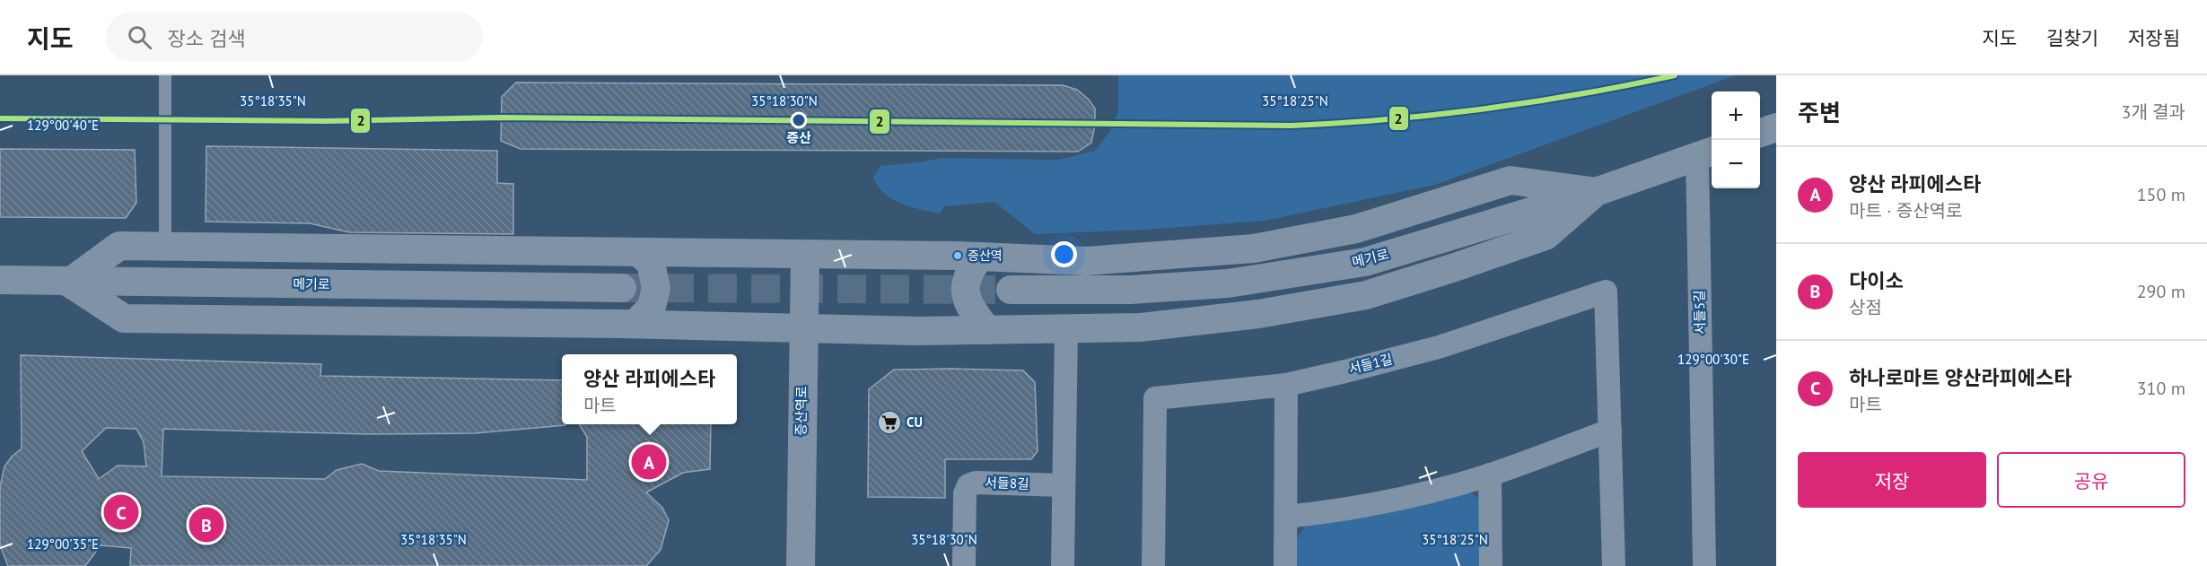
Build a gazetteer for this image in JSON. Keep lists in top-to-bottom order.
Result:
{
  "streets": {
    "street": [
      "메기로",
      "서들5길",
      "서들1길",
      "증산역로",
      "서들8길"
    ]
  },
  "crossings": [
    ["메기로", "서들5길"]
  ],
  "places": {
    "other": ["증산", "증산역"],
    "supermarket": ["CU"]
  },
  "lines": ["transit line 2"],
  "page": {
    "header": "지도",
    "search": "장소 검색",
    "nav": ["지도", "길찾기", "저장됨"],
    "heading": ["주변", "3개 결과"],
    "map_buttons": ["+", "−"],
    "list": [
      {
        "mark": "A",
        "name": "양산 라피에스타",
        "note": "마트 · 증산역로",
        "value": "150 m"
      },
      {
        "mark": "B",
        "name": "다이소",
        "note": "상점",
        "value": "290 m"
      },
      {
        "mark": "C",
        "name": "하나로마트 양산라피에스타",
        "note": "마트",
        "value": "310 m"
      }
    ],
    "popup": ["양산 라피에스타", "마트"],
    "buttons": ["저장", "공유"],
    "pins": ["A", "C", "B"]
  },
  "coordinates": [
    "35°18'35\"N",
    "35°18'30\"N",
    "35°18'25\"N",
    "129°00'40\"E",
    "129°00'30\"E",
    "129°00'35\"E"
  ]
}
